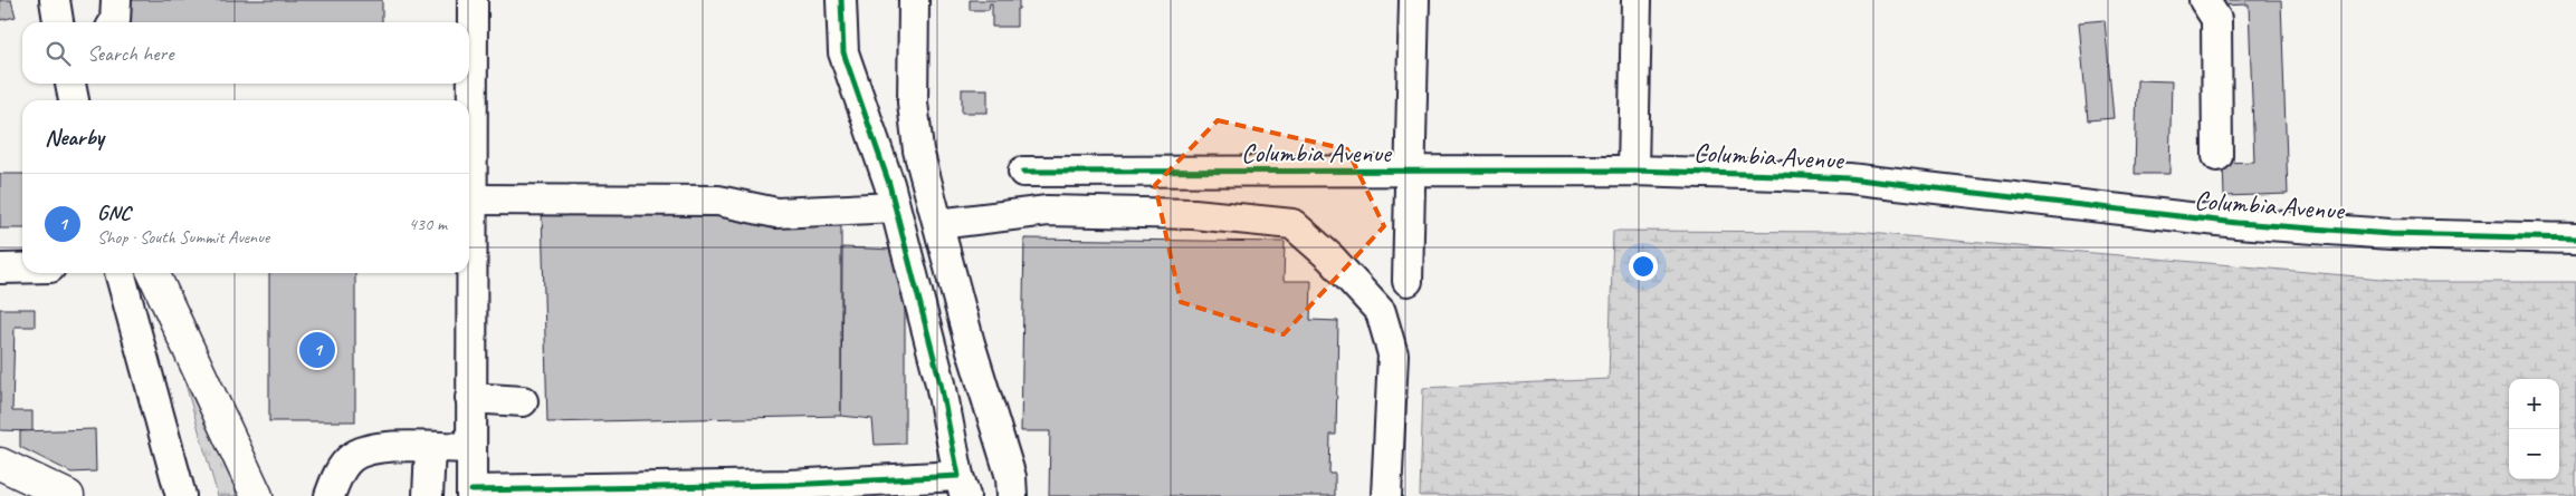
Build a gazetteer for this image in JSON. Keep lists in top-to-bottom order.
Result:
{
  "streets": {
    "street": ["Columbia Avenue"]
  },
  "page": {
    "search": "Search here",
    "heading": "Nearby",
    "list": [
      {
        "mark": "1",
        "name": "GNC",
        "note": "Shop · South Summit Avenue",
        "value": "430 m"
      }
    ],
    "pins": "1",
    "map_buttons": ["+", "−"]
  }
}
